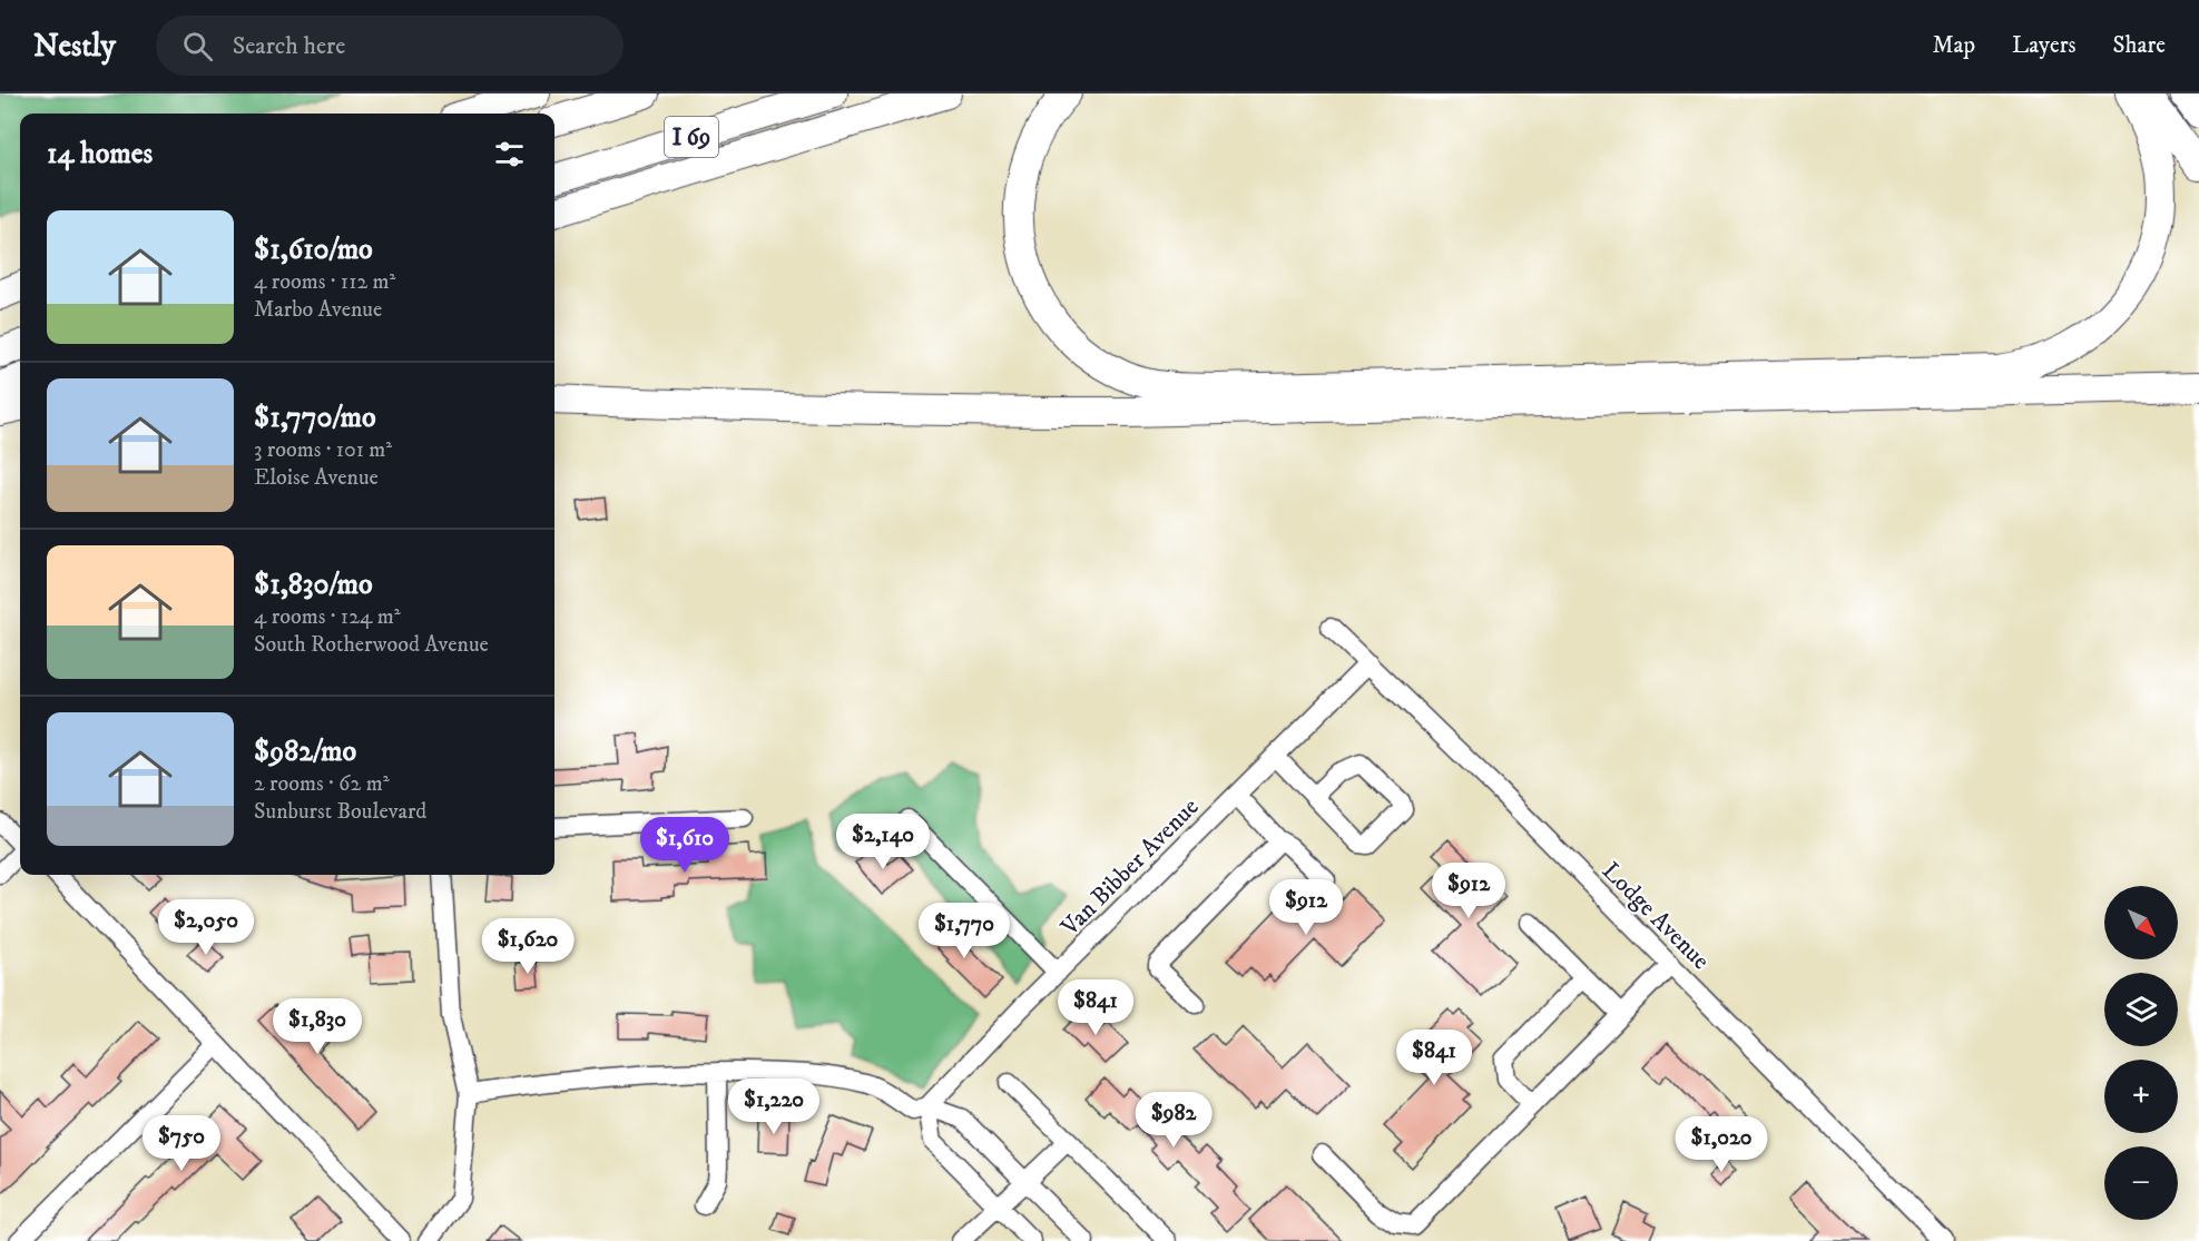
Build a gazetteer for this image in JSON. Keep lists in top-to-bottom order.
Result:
{
  "streets": {
    "highway": ["I 69"],
    "street": ["Van Bibber Avenue", "Lodge Avenue"]
  },
  "crossings": [
    ["Van Bibber Avenue", "Lodge Avenue"]
  ],
  "north": "bottom right",
  "page": {
    "header": "Nestly",
    "search": "Search here",
    "nav": ["Map", "Layers", "Share"],
    "heading": "14 homes",
    "list": [
      {
        "name": "$1,610/mo",
        "note": "4 rooms · 112 m² · Marbo Avenue"
      },
      {
        "name": "$1,770/mo",
        "note": "3 rooms · 101 m² · Eloise Avenue"
      },
      {
        "name": "$1,830/mo",
        "note": "4 rooms · 124 m² · South Rotherwood Avenue"
      },
      {
        "name": "$982/mo",
        "note": "2 rooms · 62 m² · Sunburst Boulevard"
      }
    ],
    "price": [
      "$2,140",
      "$1,610",
      "$912",
      "$912",
      "$2,050",
      "$1,770",
      "$1,620",
      "$841",
      "$1,830",
      "$841",
      "$1,220",
      "$982",
      "$750",
      "$1,020"
    ],
    "map_buttons": ["+", "−"]
  }
}
